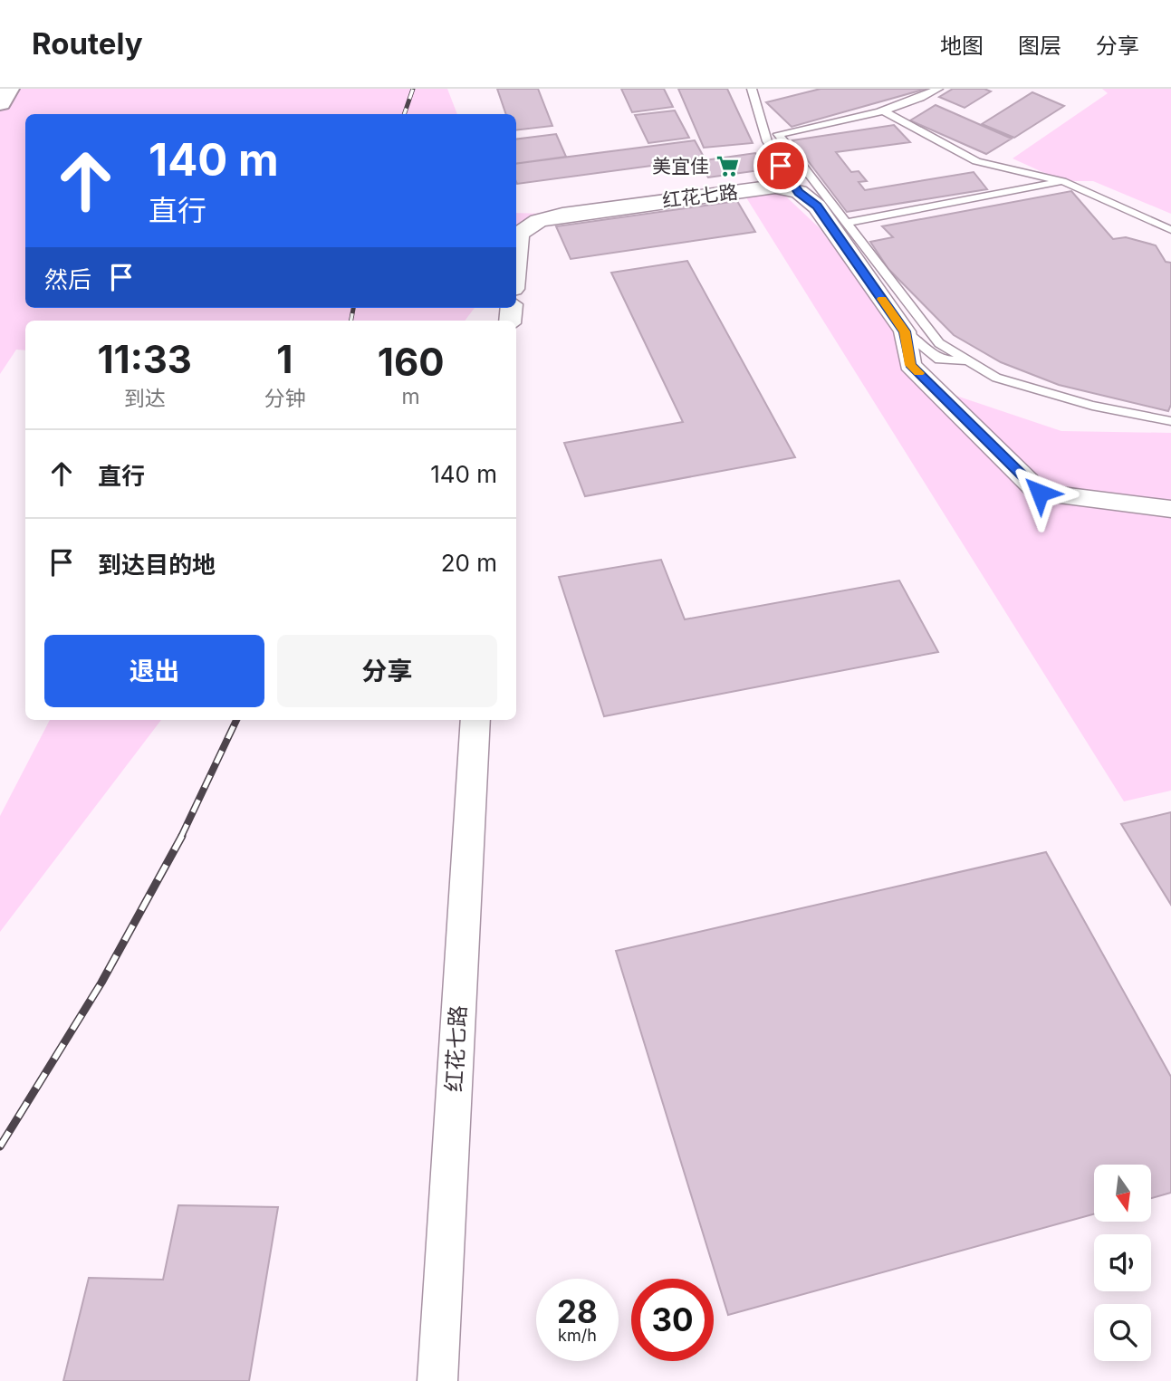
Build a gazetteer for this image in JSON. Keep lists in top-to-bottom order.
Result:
{
  "streets": {
    "street": ["红花七路"]
  },
  "places": {
    "supermarket": ["美宜佳"]
  },
  "north": "bottom",
  "page": {
    "header": "Routely",
    "nav": ["地图", "图层", "分享"],
    "turn": ["140 m", "直行"],
    "then": "然后",
    "eta": [
      "11:33",
      "到达",
      "1",
      "分钟",
      "160",
      "m"
    ],
    "list": [
      {
        "name": "直行",
        "value": "140 m"
      },
      {
        "name": "到达目的地",
        "value": "20 m"
      }
    ],
    "buttons": ["退出", "分享"],
    "speed": "28 km/h",
    "limit": "30"
  }
}
